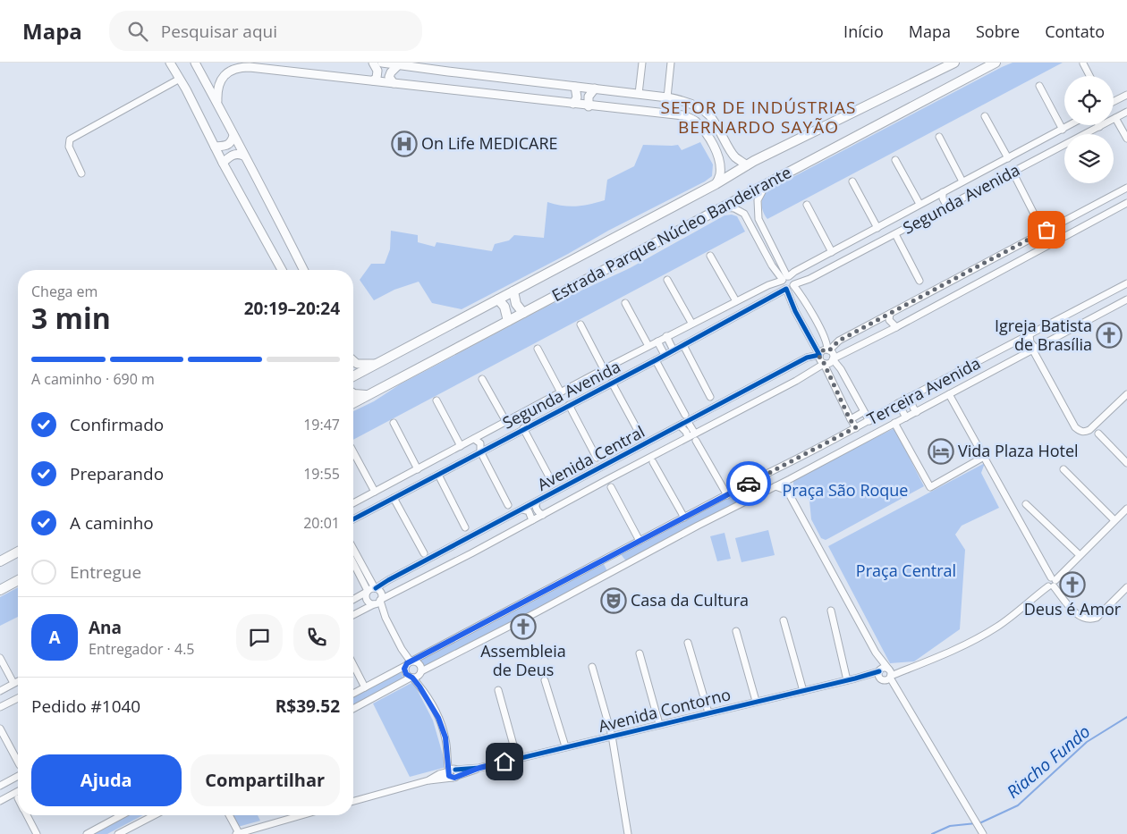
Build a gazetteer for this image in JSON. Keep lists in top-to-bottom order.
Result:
{
  "streets": {
    "highway": ["Estrada Parque Núcleo Bandeirante"],
    "street": [
      "Segunda Avenida",
      "Terceira Avenida",
      "Avenida Central",
      "Avenida Contorno"
    ]
  },
  "districts": ["SETOR DE INDÚSTRIAS BERNARDO SAYÃO"],
  "water": ["Riacho Fundo"],
  "parks": ["Praça São Roque", "Praça Central"],
  "places": {
    "hospital": ["On Life MEDICARE"],
    "church": ["Igreja Batista de Brasília", "Deus é Amor", "Assembleia de Deus"],
    "hotel": ["Vida Plaza Hotel"],
    "theatre": ["Casa da Cultura"]
  },
  "page": {
    "header": "Mapa",
    "search": "Pesquisar aqui",
    "nav": [
      "Início",
      "Mapa",
      "Sobre",
      "Contato"
    ],
    "heading": ["3 min", "Chega em", "20:19–20:24"],
    "panel": [
      "Ana",
      "Entregador · 4.5",
      "Pedido #1040",
      "R$39.52"
    ],
    "bar": "A caminho · 690 m",
    "list": [
      ["Confirmado", "19:47"],
      ["Preparando", "19:55"],
      ["A caminho", "20:01"],
      "Entregue"
    ],
    "round": "A",
    "buttons": ["Ajuda", "Compartilhar"]
  }
}
